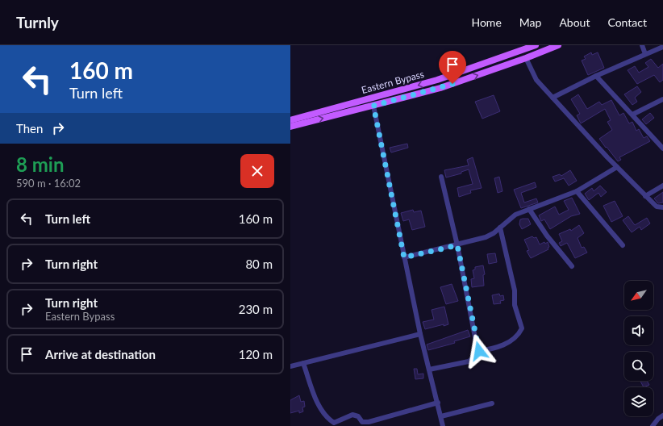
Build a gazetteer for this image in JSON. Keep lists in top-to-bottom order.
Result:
{
  "streets": {
    "main road": ["Eastern Bypass"]
  },
  "north": "bottom left",
  "page": {
    "header": "Turnly",
    "nav": [
      "Home",
      "Map",
      "About",
      "Contact"
    ],
    "turn": ["160 m", "Turn left"],
    "then": "Then",
    "heading": ["8 min", "590 m · 16:02"],
    "list": [
      {
        "name": "Turn left",
        "value": "160 m"
      },
      {
        "name": "Turn right",
        "value": "80 m"
      },
      {
        "name": "Turn right",
        "note": "Eastern Bypass",
        "value": "230 m"
      },
      {
        "name": "Arrive at destination",
        "value": "120 m"
      }
    ]
  }
}
